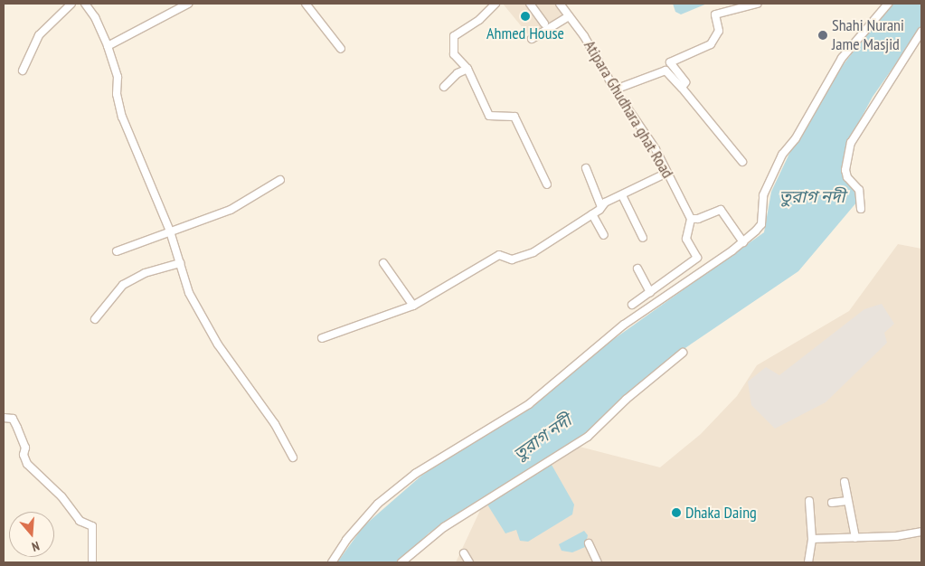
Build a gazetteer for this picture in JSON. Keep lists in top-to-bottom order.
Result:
{
  "streets": {
    "street": ["Atipara Ghudhara ghat Road"]
  },
  "water": ["তুরাগ নদী"],
  "places": ["Ahmed House", "Shahi Nurani Jame Masjid", "Dhaka Daing"],
  "north": "bottom"
}
